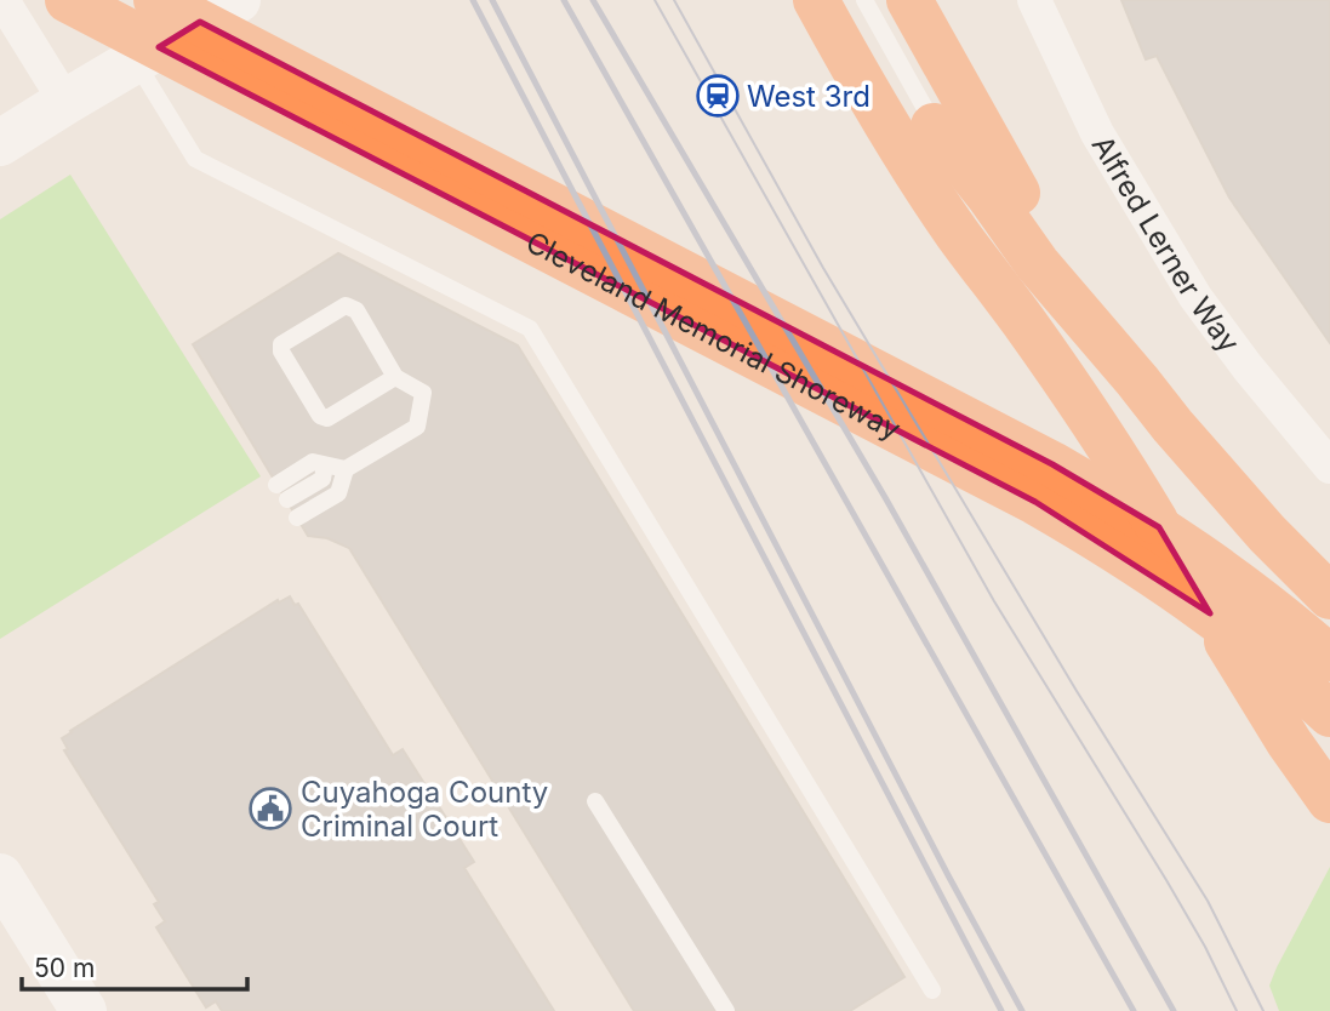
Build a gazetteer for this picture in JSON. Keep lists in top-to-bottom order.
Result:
{
  "streets": {
    "highway": ["Cleveland Memorial Shoreway"],
    "street": ["Alfred Lerner Way"]
  },
  "places": {
    "station": ["West 3rd"],
    "public building": ["Cuyahoga County Criminal Court"]
  },
  "scale_bar": "50 m"
}
